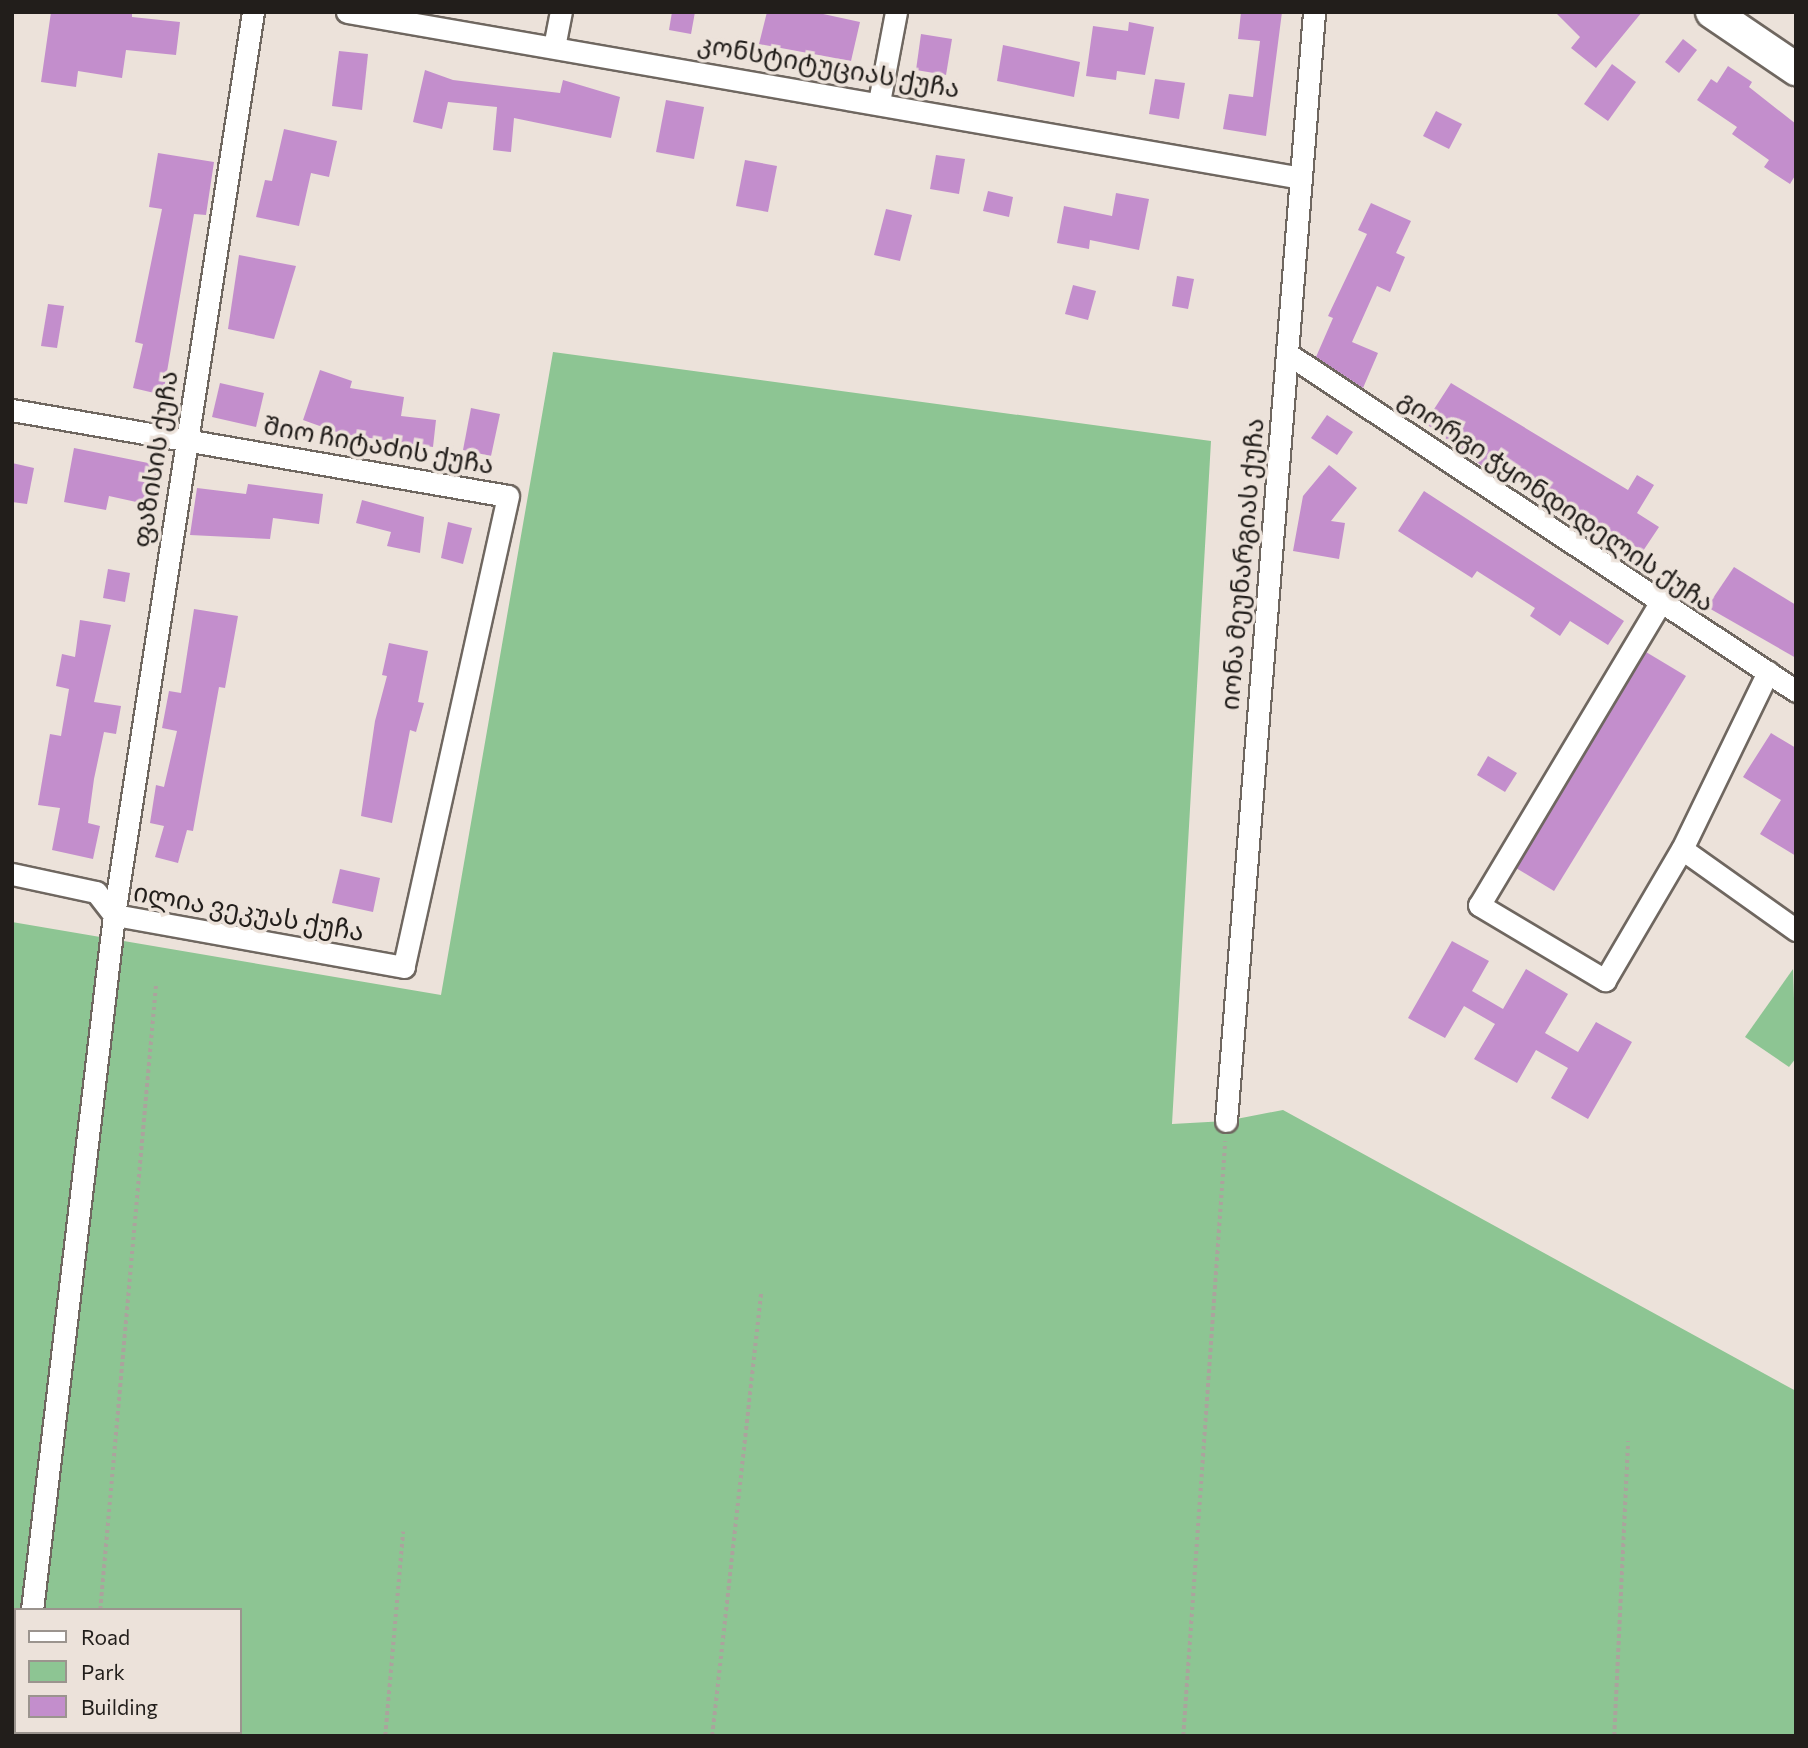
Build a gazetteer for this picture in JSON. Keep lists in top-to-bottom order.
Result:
{
  "streets": {
    "street": [
      "კონსტიტუციას ქუჩა",
      "შიო ჩიტაძის ქუჩა",
      "ფაზისის ქუჩა",
      "გიორგი ჭყონდიდელის ქუჩა",
      "იონა მეუნარგიას ქუჩა",
      "ილია ვეკუას ქუჩა"
    ]
  },
  "crossings": [
    ["კონსტიტუციას ქუჩა", "იონა მეუნარგიას ქუჩა"],
    ["შიო ჩიტაძის ქუჩა", "ფაზისის ქუჩა"],
    ["შიო ჩიტაძის ქუჩა", "ილია ვეკუას ქუჩა"],
    ["ფაზისის ქუჩა", "ილია ვეკუას ქუჩა"],
    ["გიორგი ჭყონდიდელის ქუჩა", "იონა მეუნარგიას ქუჩა"]
  ],
  "legend": ["Road", "Park", "Building"]
}
